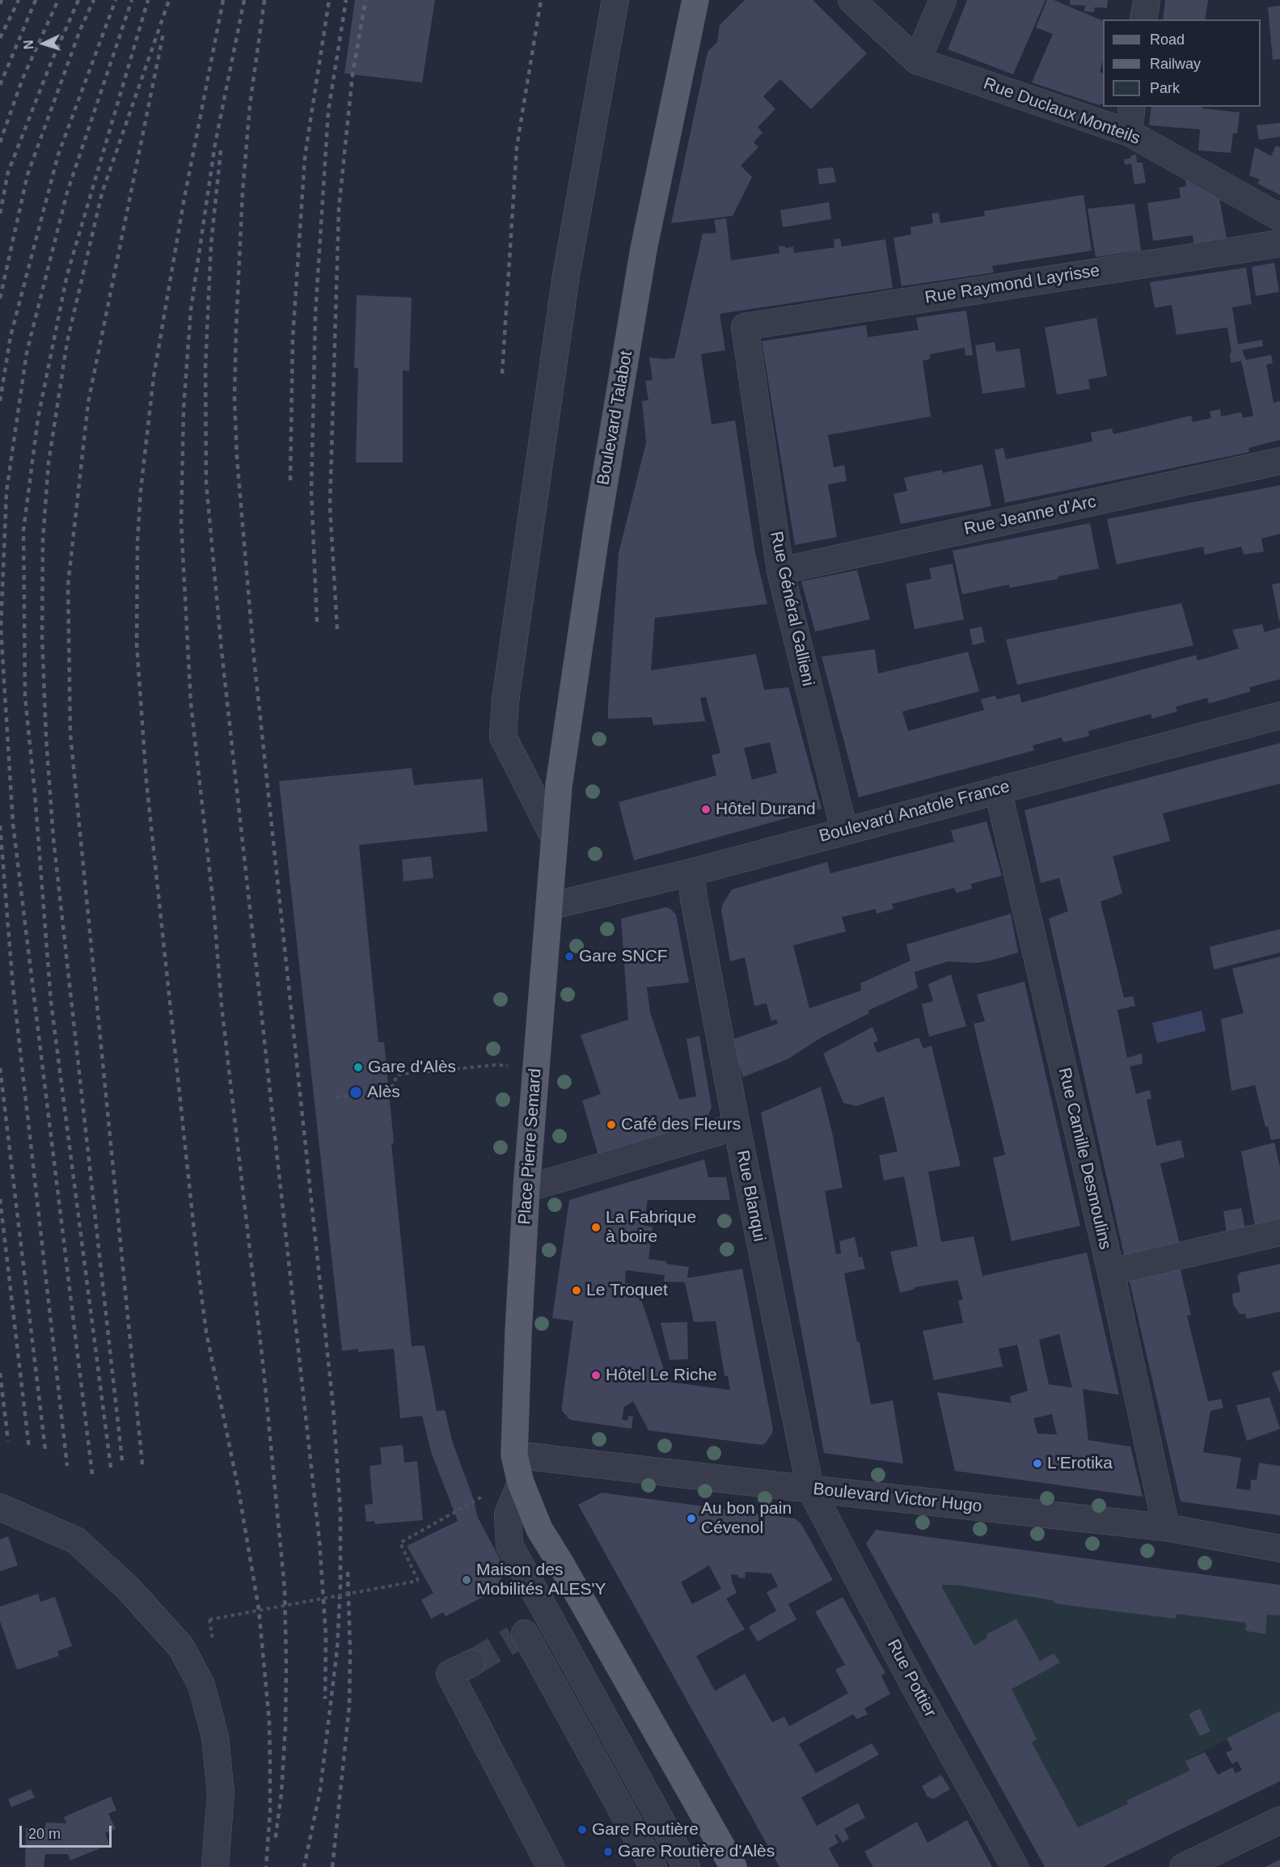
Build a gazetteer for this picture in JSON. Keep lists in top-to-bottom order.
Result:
{
  "streets": {
    "main road": ["Boulevard Talabot", "Place Pierre Semard"],
    "street": [
      "Rue Duclaux Monteils",
      "Rue Raymond Layrisse",
      "Rue Jeanne d'Arc",
      "Rue Général Gallieni",
      "Boulevard Anatole France",
      "Rue Camille Desmoulins",
      "Rue Blanqui",
      "Boulevard Victor Hugo",
      "Rue Pottier"
    ]
  },
  "crossings": [
    ["Rue Raymond Layrisse", "Rue Général Gallieni"],
    ["Boulevard Talabot", "Place Pierre Semard"],
    ["Rue Jeanne d'Arc", "Rue Général Gallieni"],
    ["Rue Général Gallieni", "Boulevard Anatole France"],
    ["Boulevard Anatole France", "Place Pierre Semard"],
    ["Boulevard Anatole France", "Rue Camille Desmoulins"],
    ["Boulevard Anatole France", "Rue Blanqui"],
    ["Place Pierre Semard", "Boulevard Victor Hugo"],
    ["Rue Camille Desmoulins", "Boulevard Victor Hugo"],
    ["Rue Blanqui", "Boulevard Victor Hugo"],
    ["Rue Blanqui", "Rue Pottier"],
    ["Boulevard Victor Hugo", "Rue Pottier"]
  ],
  "places": [
    "Hôtel Durand",
    "Gare SNCF",
    "Gare d'Alès",
    "Alès",
    "Café des Fleurs",
    "La Fabrique à boire",
    "Le Troquet",
    "Hôtel Le Riche",
    "L'Erotika",
    "Au bon pain Cévenol",
    "Maison des Mobilités ALES'Y",
    "Gare Routière",
    "Gare Routière d'Alès"
  ],
  "legend": ["Road", "Railway", "Park"],
  "scale_bar": "20 m",
  "north": "left"
}
